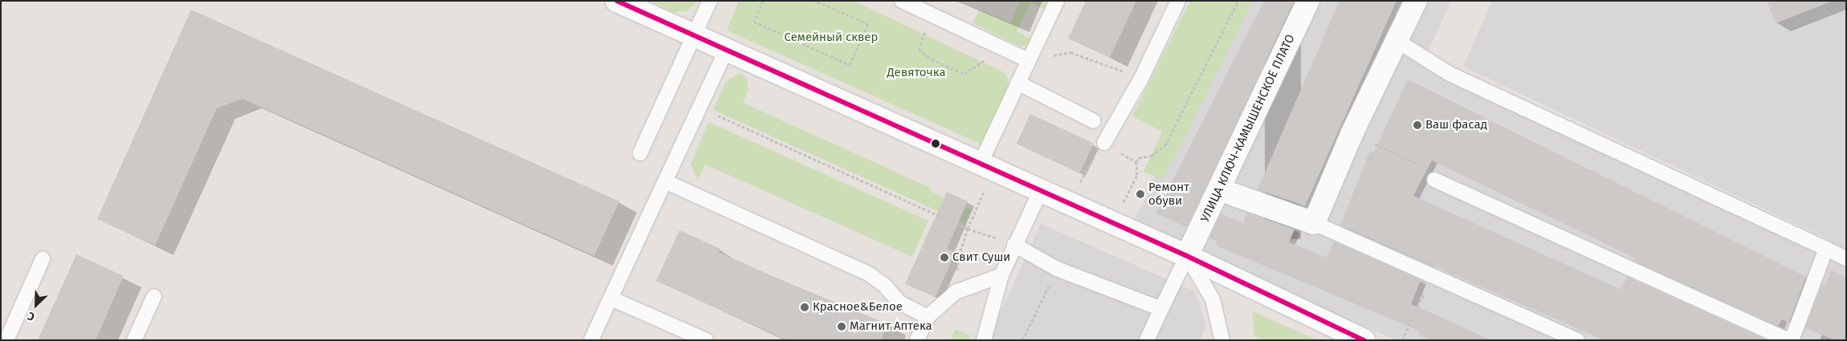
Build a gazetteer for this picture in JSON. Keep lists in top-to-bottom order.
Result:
{
  "streets": {
    "street": ["УЛИЦА КЛЮЧ-КАМЫШЕНСКОЕ ПЛАТО"]
  },
  "parks": ["Семейный сквер", "Девяточка"],
  "places": [
    "Ваш фасад",
    "Ремонт обуви",
    "Свит Суши",
    "Красное&Белое",
    "Магнит Аптека"
  ],
  "north": "bottom left"
}
